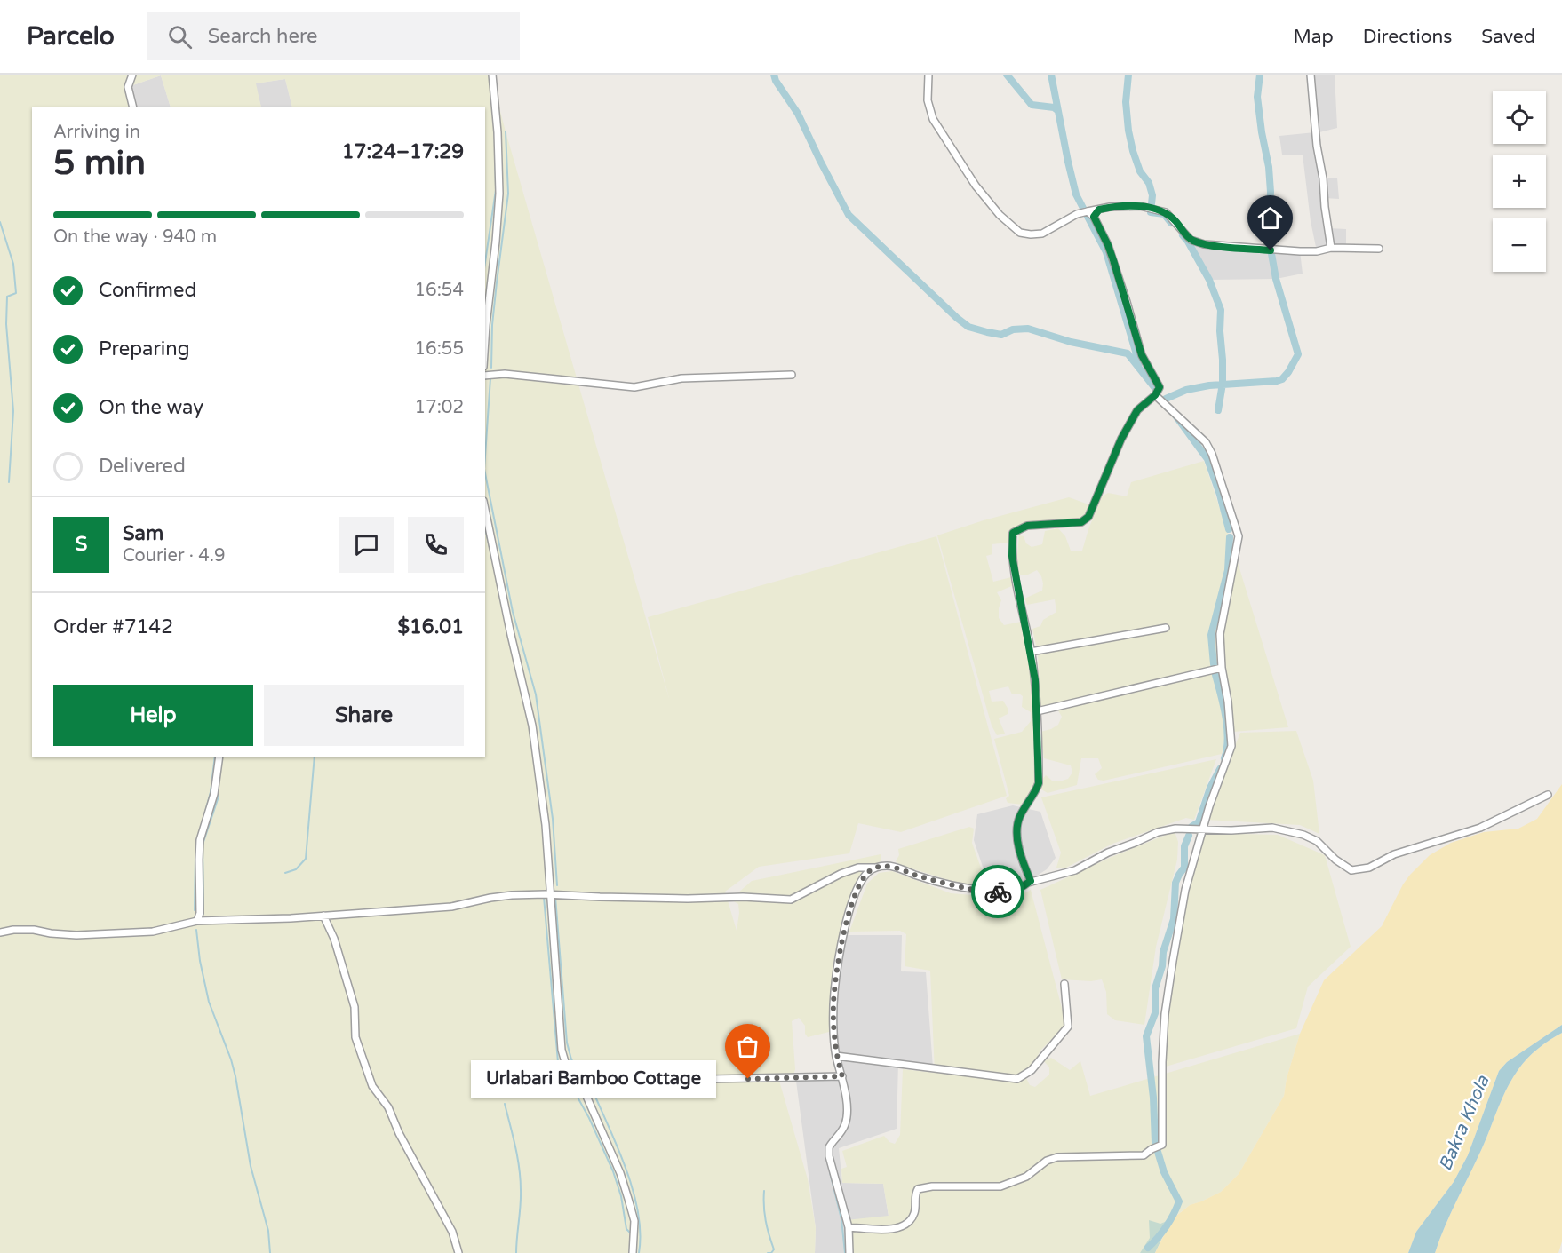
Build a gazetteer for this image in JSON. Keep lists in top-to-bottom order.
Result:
{
  "water": ["Bakra Khola"],
  "places": ["Urlabari Bamboo Cottage"],
  "page": {
    "header": "Parcelo",
    "search": "Search here",
    "nav": ["Map", "Directions", "Saved"],
    "map_buttons": ["+", "−"],
    "heading": ["5 min", "Arriving in", "17:24–17:29"],
    "panel": [
      "Sam",
      "Courier · 4.9",
      "Order #7142",
      "$16.01"
    ],
    "bar": "On the way · 940 m",
    "list": [
      ["Confirmed", "16:54"],
      ["Preparing", "16:55"],
      ["On the way", "17:02"],
      "Delivered"
    ],
    "round": "S",
    "buttons": ["Help", "Share"],
    "bubble": "Urlabari Bamboo Cottage"
  }
}
